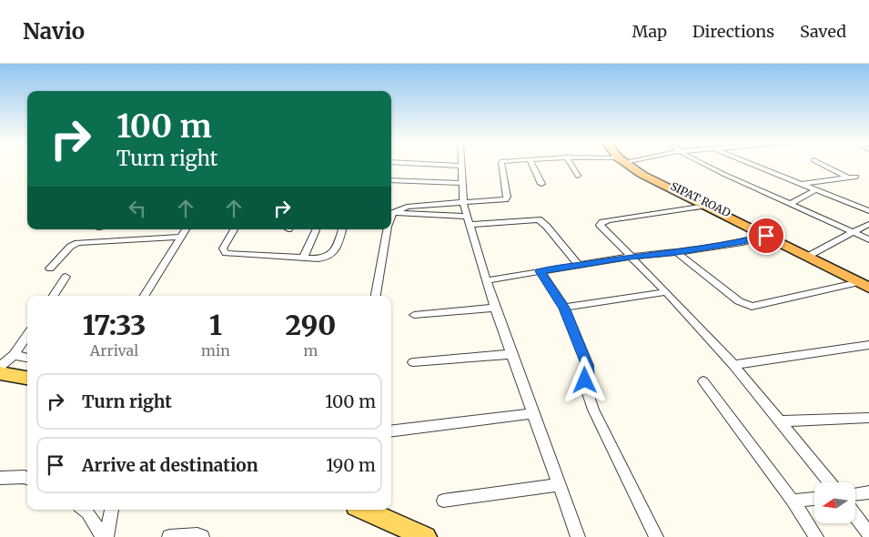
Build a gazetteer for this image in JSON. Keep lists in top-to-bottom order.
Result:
{
  "streets": {
    "highway": ["SIPAT ROAD"]
  },
  "north": "left",
  "page": {
    "header": "Navio",
    "nav": ["Map", "Directions", "Saved"],
    "turn": ["100 m", "Turn right"],
    "eta": [
      "17:33",
      "Arrival",
      "1",
      "min",
      "290",
      "m"
    ],
    "list": [
      {
        "name": "Turn right",
        "value": "100 m"
      },
      {
        "name": "Arrive at destination",
        "value": "190 m"
      }
    ]
  }
}
